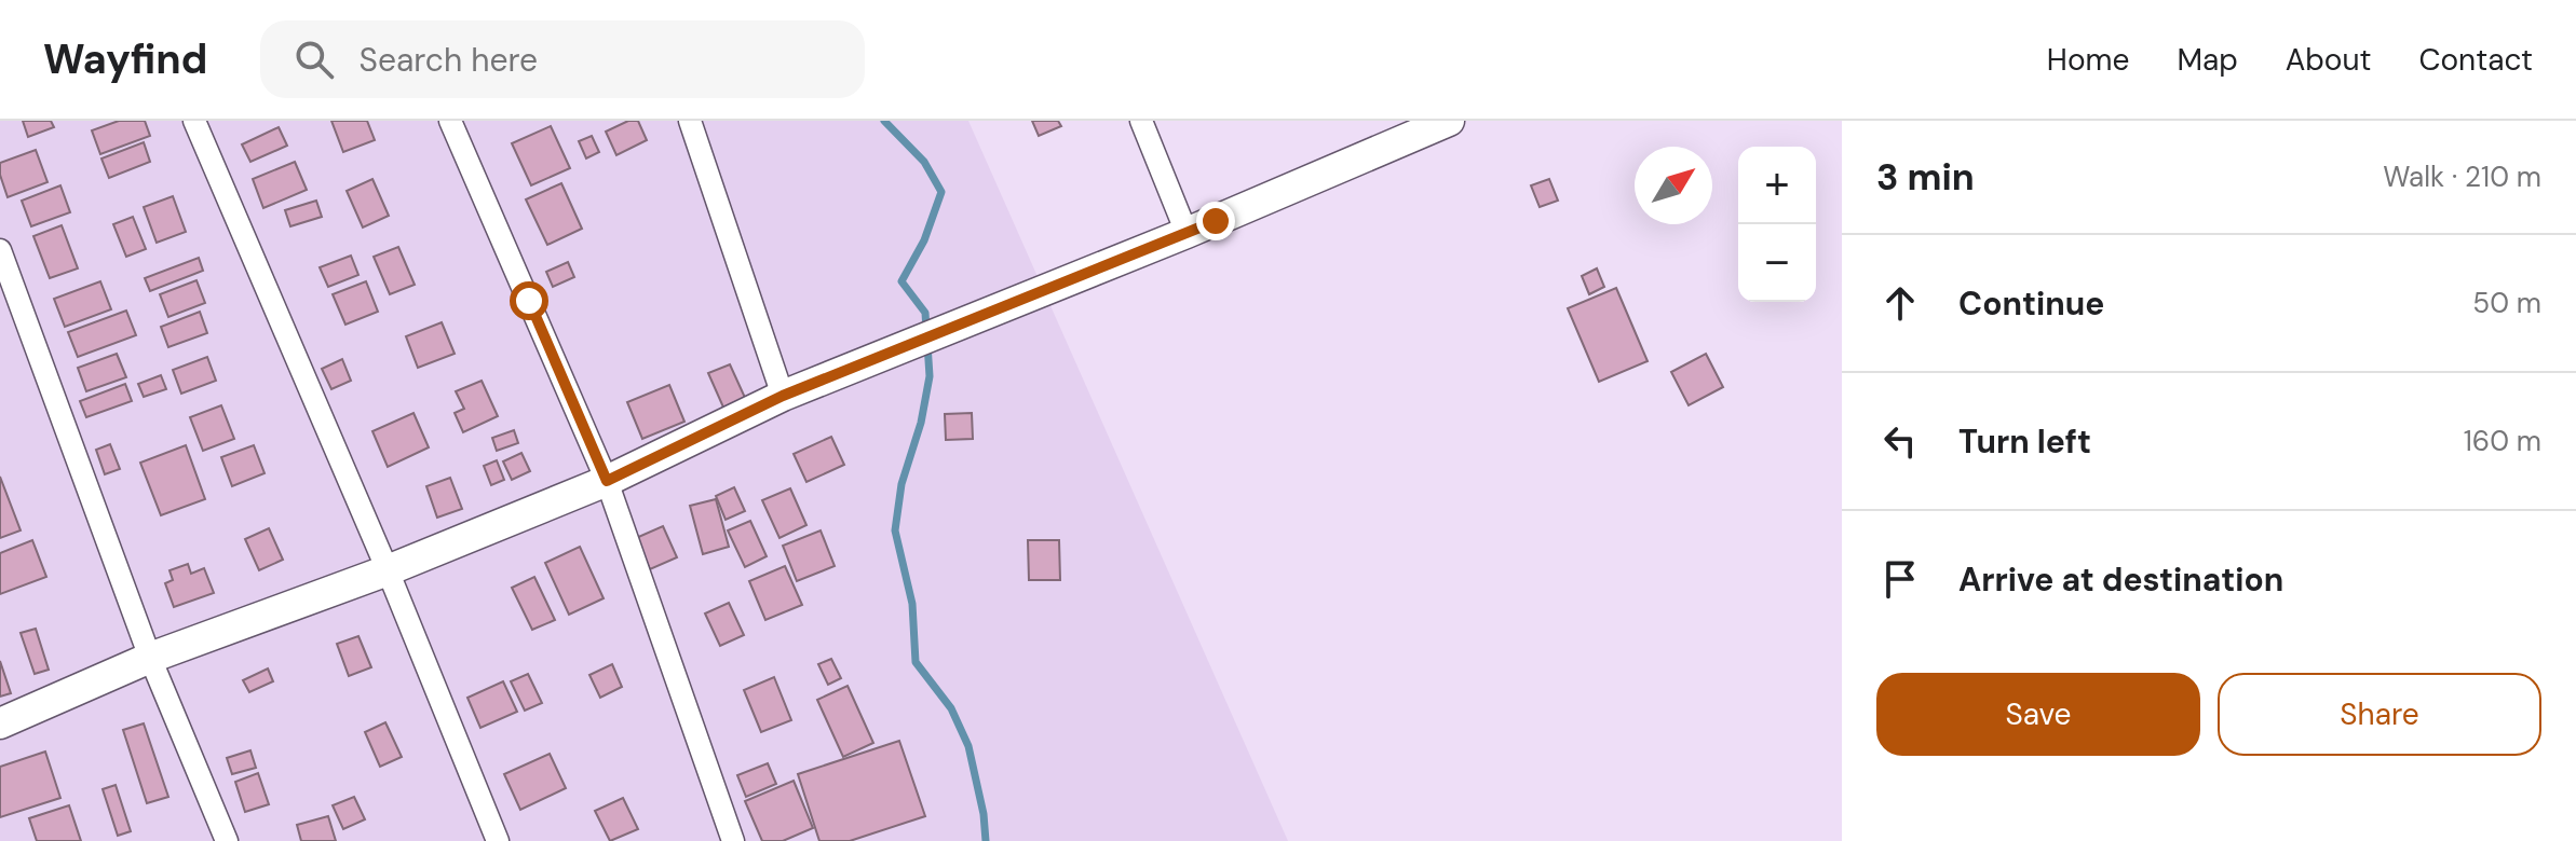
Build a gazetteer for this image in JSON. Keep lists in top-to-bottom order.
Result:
{
  "north": "top right",
  "page": {
    "header": "Wayfind",
    "search": "Search here",
    "nav": [
      "Home",
      "Map",
      "About",
      "Contact"
    ],
    "heading": ["3 min", "Walk · 210 m"],
    "map_buttons": ["+", "−"],
    "list": [
      ["Continue", "50 m"],
      ["Turn left", "160 m"],
      "Arrive at destination"
    ],
    "buttons": ["Save", "Share"]
  }
}
